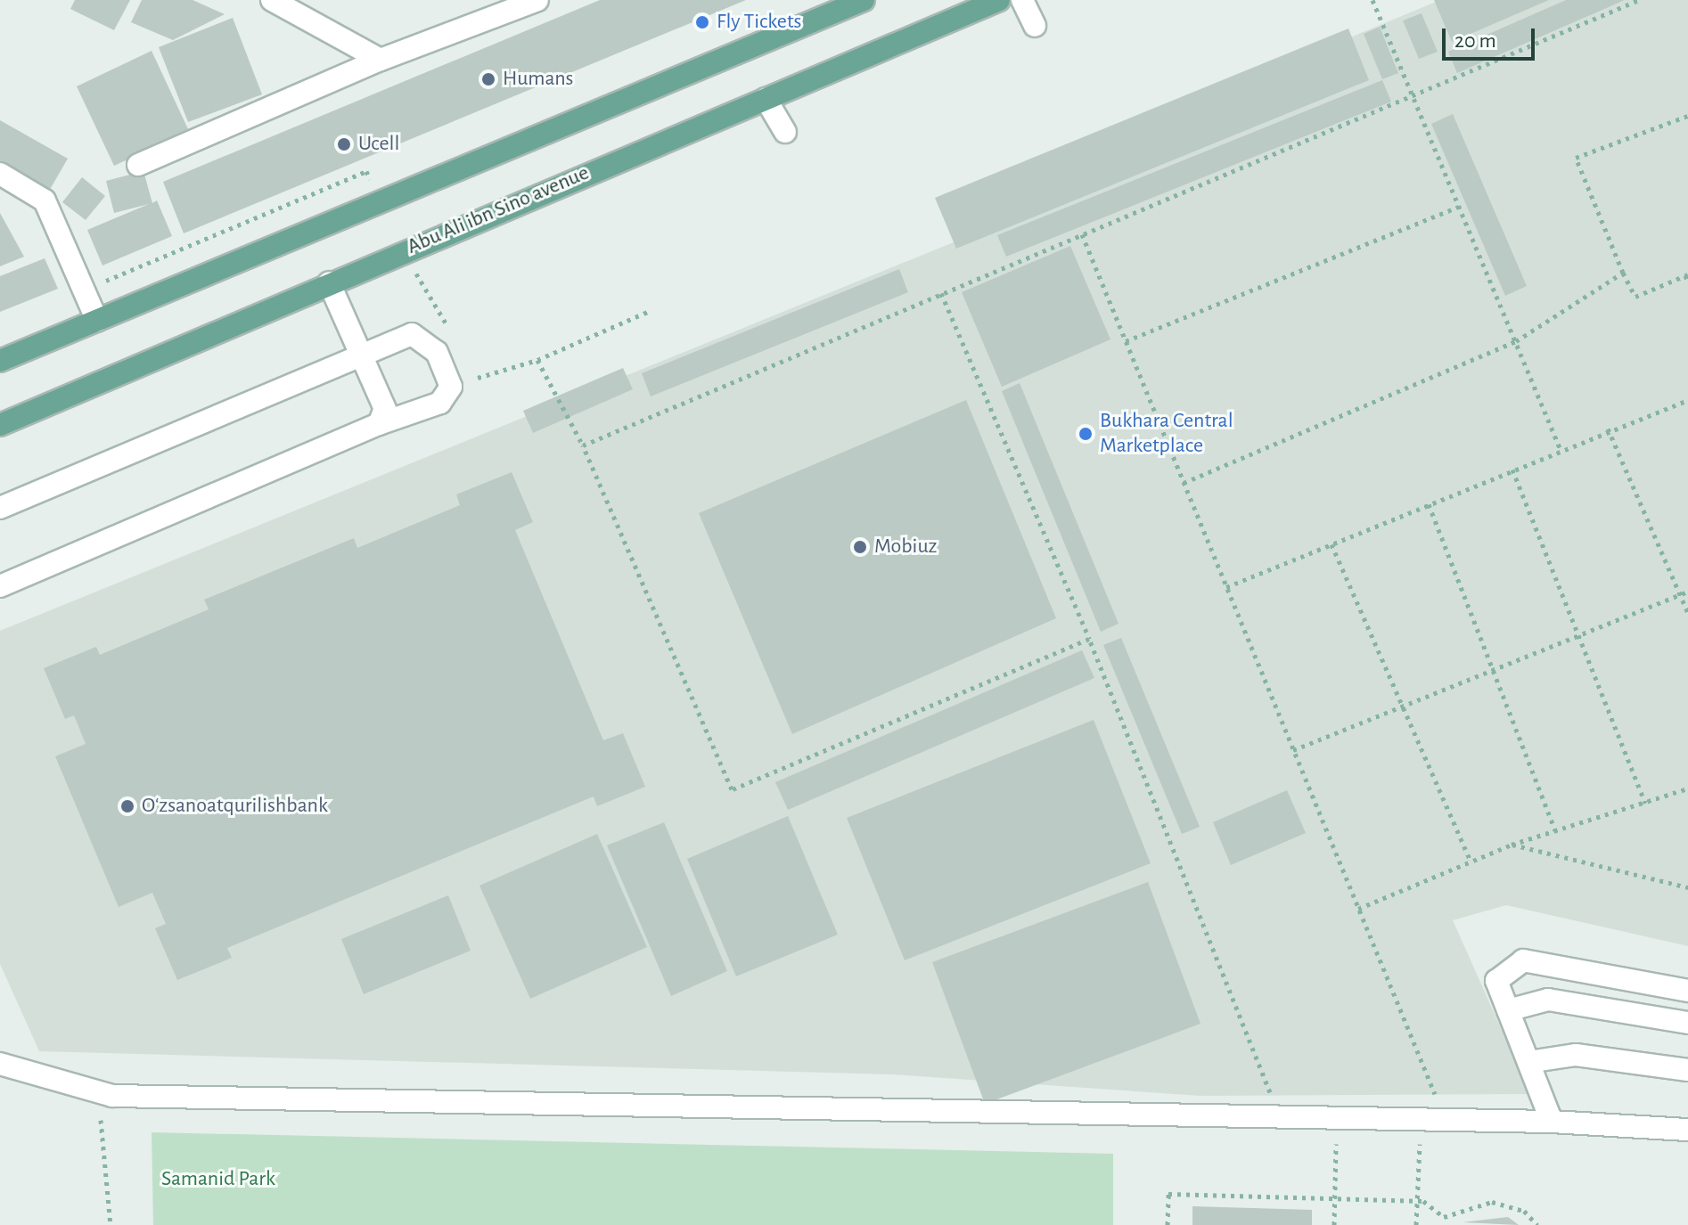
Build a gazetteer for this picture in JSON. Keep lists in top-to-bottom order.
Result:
{
  "streets": {
    "main road": ["Abu Ali ibn Sino avenue"]
  },
  "parks": ["Samanid Park"],
  "places": [
    "Fly Tickets",
    "Humans",
    "Ucell",
    "Bukhara Central Marketplace",
    "Mobiuz",
    "Oʻzsanoatqurilishbank"
  ],
  "scale_bar": "20 m"
}
